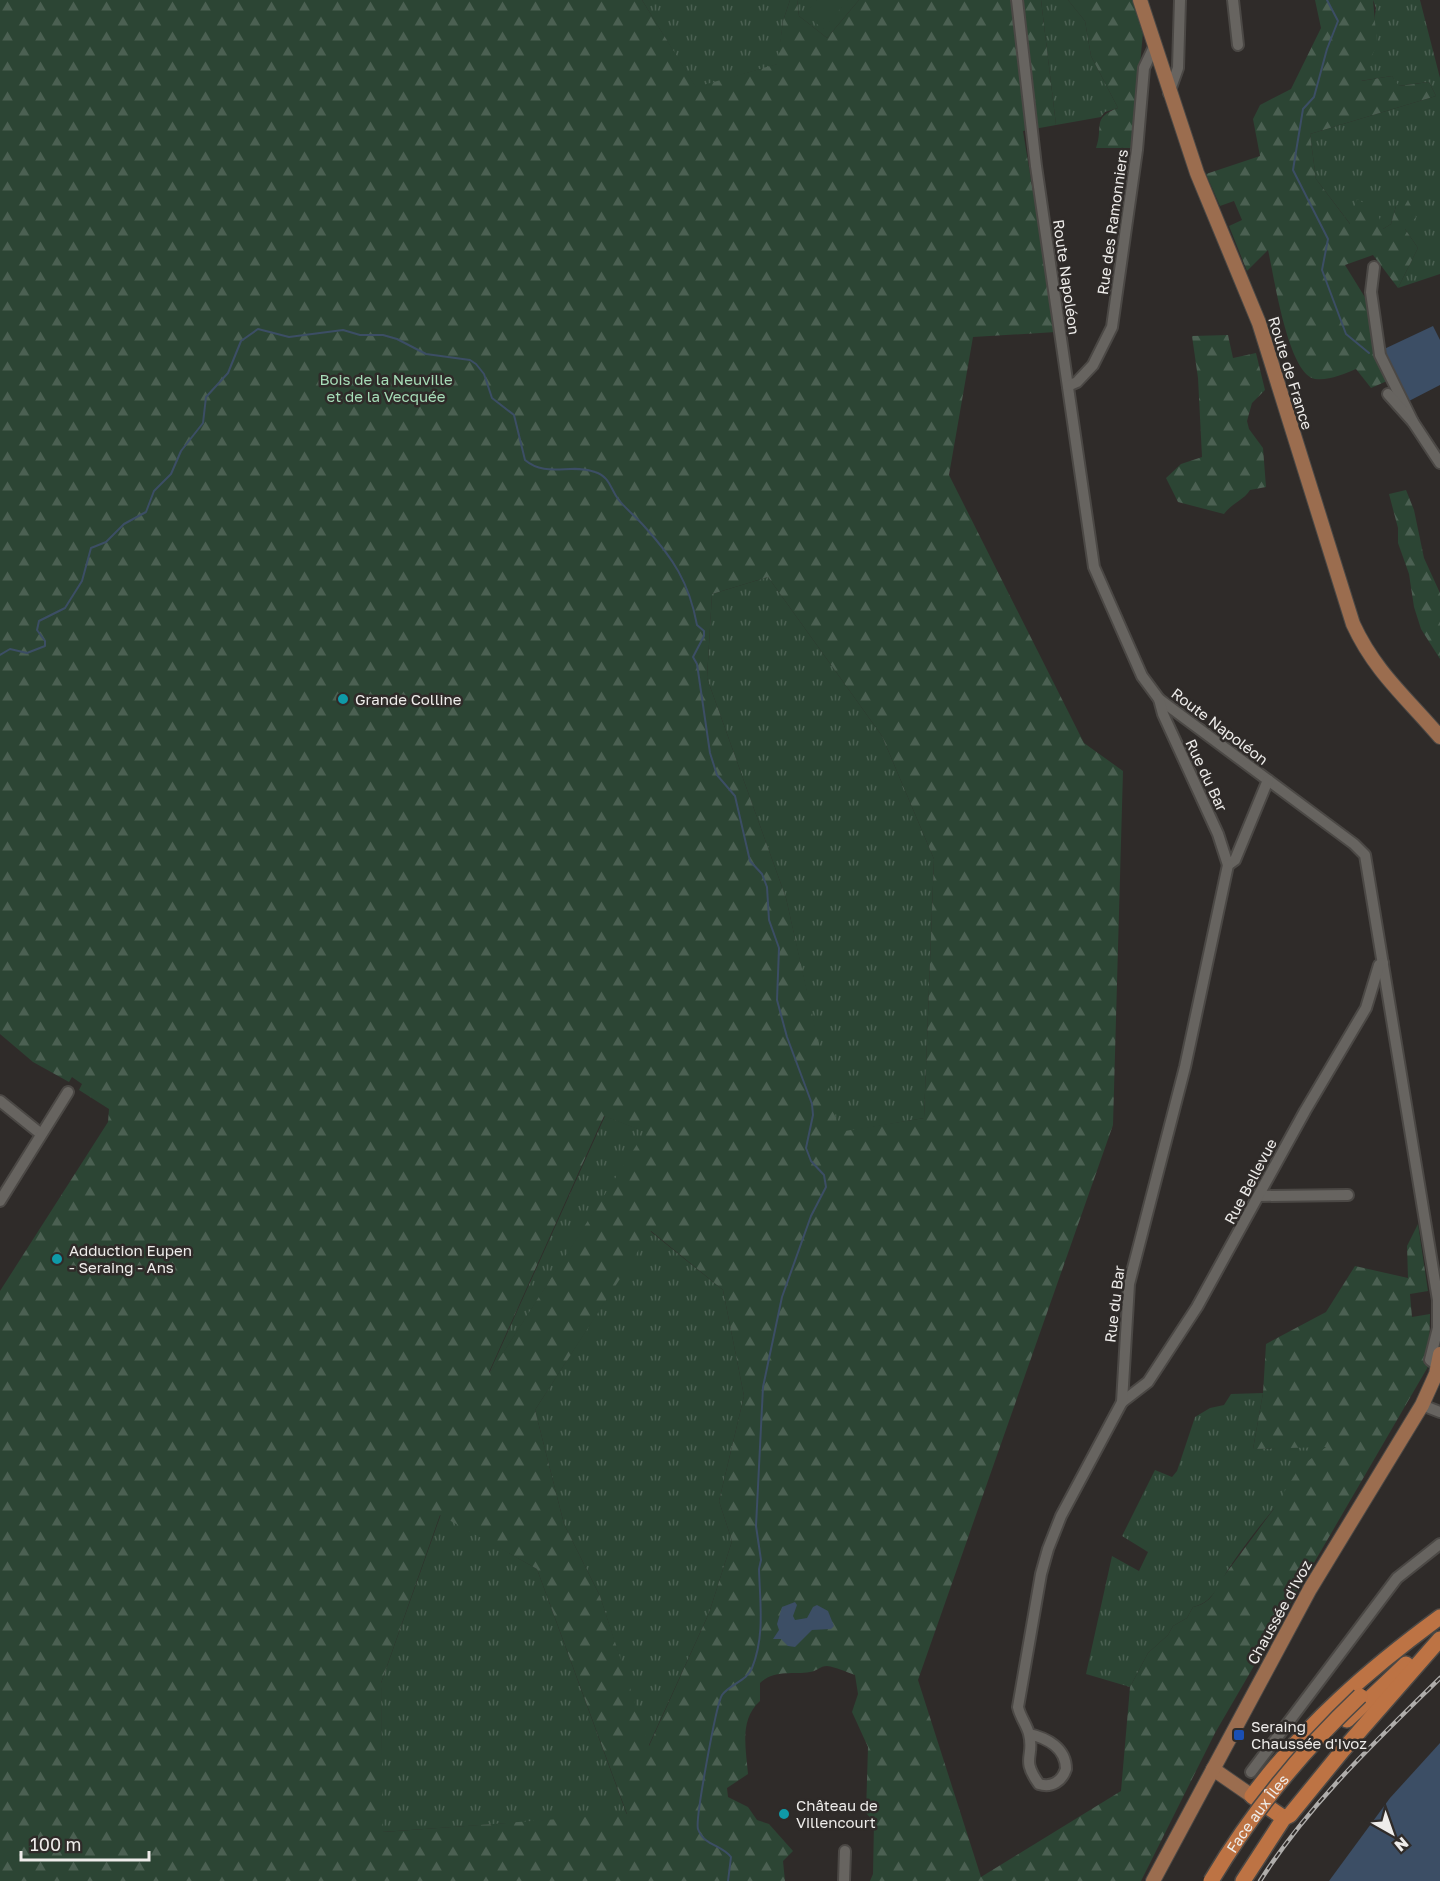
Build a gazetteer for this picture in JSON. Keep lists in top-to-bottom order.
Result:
{
  "streets": {
    "highway": ["Face aux Îles"],
    "main road": ["Route de France", "Chaussée d'Ivoz"],
    "street": [
      "Rue des Ramonniers",
      "Route Napoléon",
      "Rue du Bar",
      "Rue Bellevue"
    ]
  },
  "crossings": [
    ["Rue des Ramonniers", "Route Napoléon"],
    ["Rue des Ramonniers", "Route de France"],
    ["Route Napoléon", "Rue du Bar"],
    ["Route Napoléon", "Rue Bellevue"],
    ["Route Napoléon", "Chaussée d'Ivoz"],
    ["Rue du Bar", "Rue Bellevue"],
    ["Chaussée d'Ivoz", "Face aux Îles"]
  ],
  "parks": ["Bois de la Neuville et de la Vecquée"],
  "places": {
    "other": ["Grande Colline", "Adduction Eupen - Seraing - Ans", "Château de Villencourt"],
    "transit": ["Seraing Chaussée d'Ivoz"]
  },
  "scale_bar": "100 m",
  "north": "bottom right"
}
